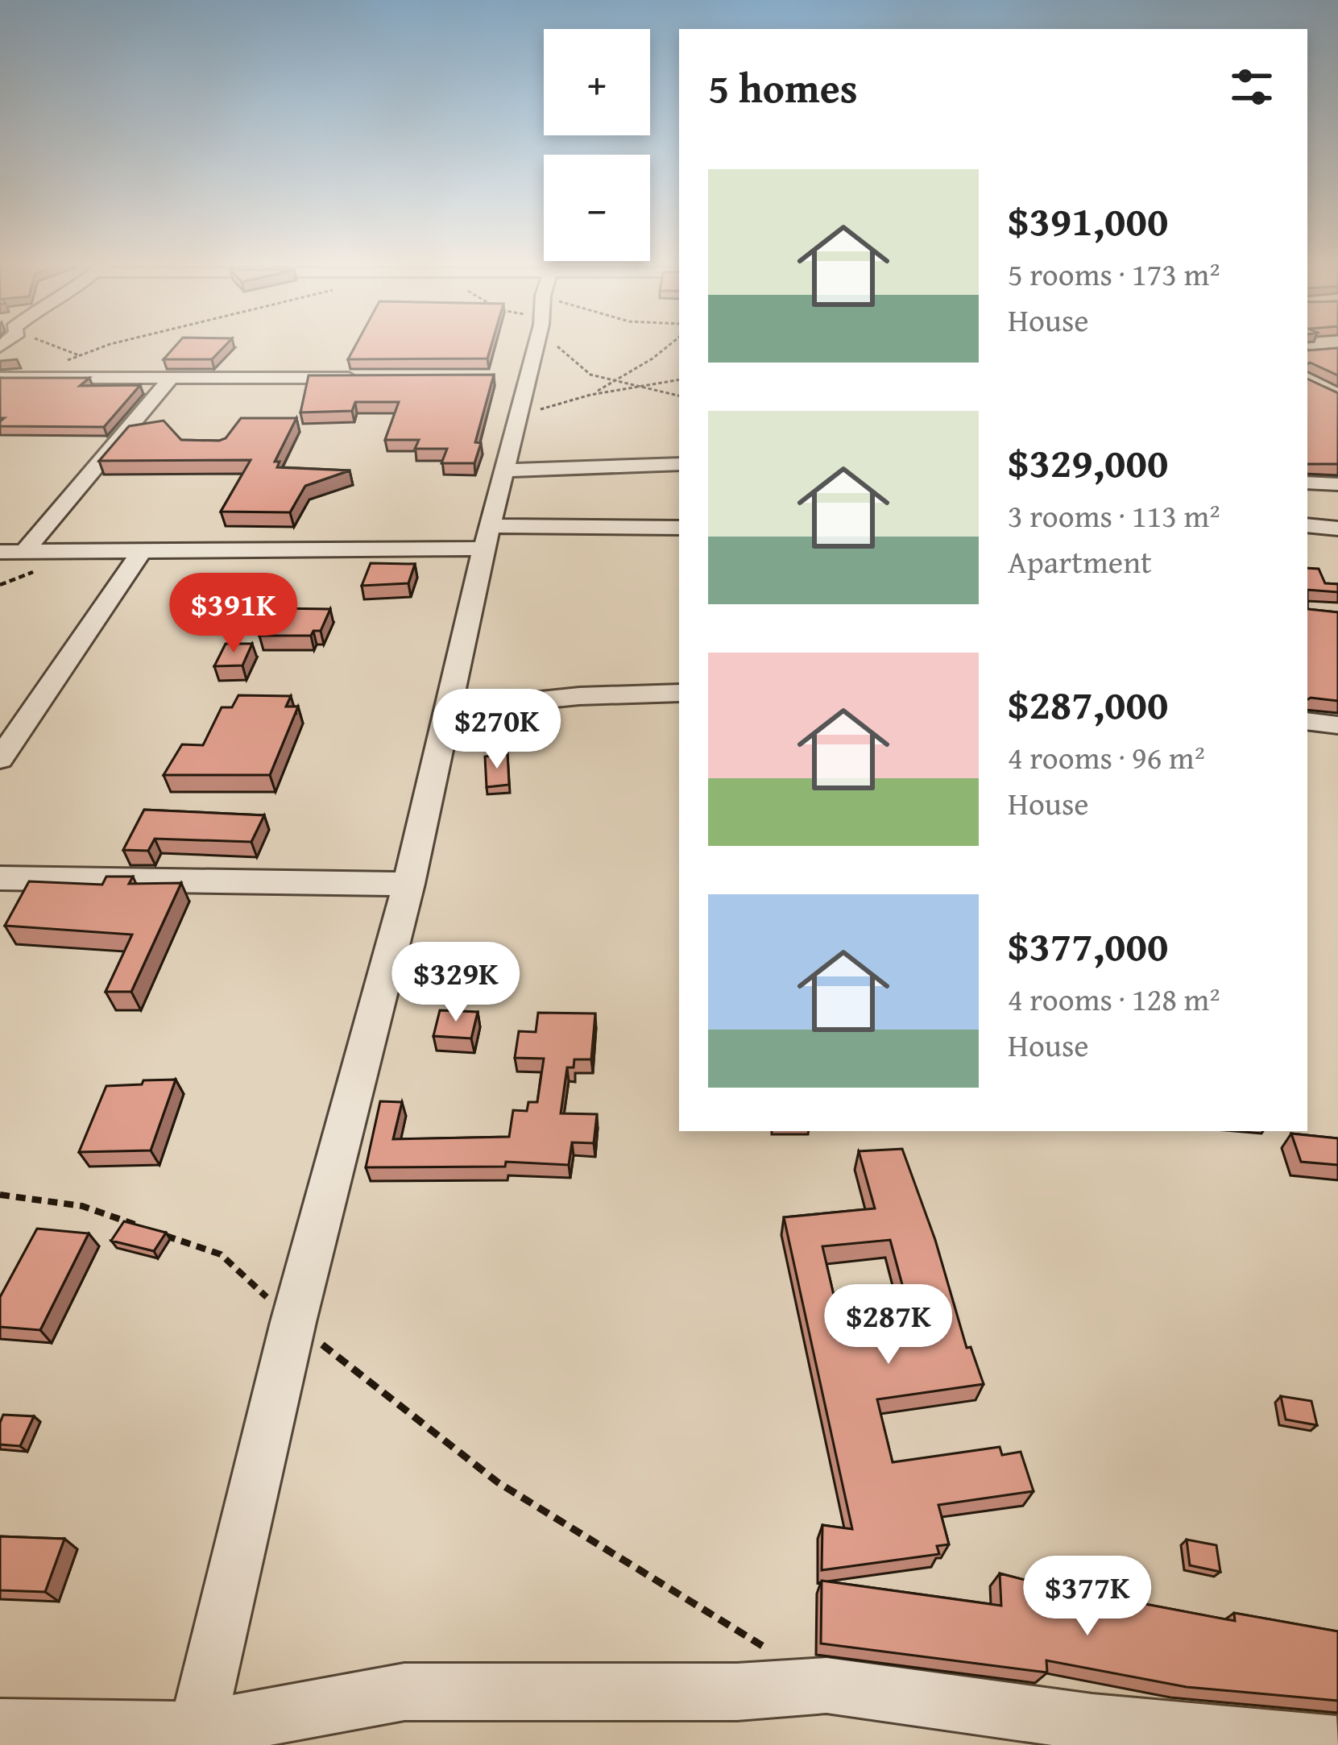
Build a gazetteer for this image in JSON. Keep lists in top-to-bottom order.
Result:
{
  "page": {
    "map_buttons": ["+", "−"],
    "heading": "5 homes",
    "list": [
      {
        "name": "$391,000",
        "note": "5 rooms · 173 m² · House"
      },
      {
        "name": "$329,000",
        "note": "3 rooms · 113 m² · Apartment"
      },
      {
        "name": "$287,000",
        "note": "4 rooms · 96 m² · House"
      },
      {
        "name": "$377,000",
        "note": "4 rooms · 128 m² · House"
      }
    ],
    "price": [
      "$391K",
      "$270K",
      "$329K",
      "$287K",
      "$377K"
    ]
  }
}
